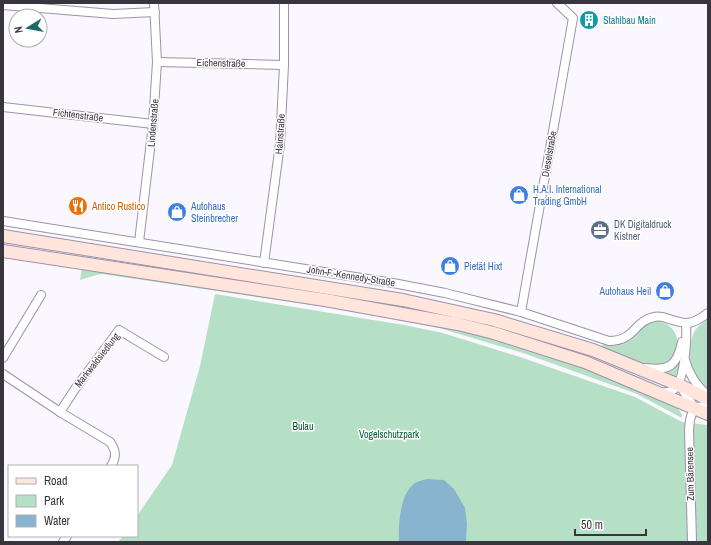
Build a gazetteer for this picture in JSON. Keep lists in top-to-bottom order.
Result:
{
  "streets": {
    "street": [
      "Eichenstraße",
      "Fichtenstraße",
      "Lindenstraße",
      "Hainstraße",
      "Dieselstraße",
      "John-F.-Kennedy-Straße",
      "Markwaldsiedlung",
      "Zum Bärensee"
    ]
  },
  "crossings": [
    ["Eichenstraße", "Lindenstraße"],
    ["Eichenstraße", "Hainstraße"],
    ["Fichtenstraße", "Lindenstraße"],
    ["Lindenstraße", "John-F.-Kennedy-Straße"],
    ["Hainstraße", "John-F.-Kennedy-Straße"],
    ["Dieselstraße", "John-F.-Kennedy-Straße"]
  ],
  "parks": ["Bulau", "Vogelschutzpark"],
  "places": {
    "building": ["Stahlbau Main"],
    "shop": [
      "H.A.I. International Trading GmbH",
      "Autohaus Steinbrecher",
      "Pietät Hixt",
      "Autohaus Heil"
    ],
    "restaurant": ["Antico Rustico"],
    "office": ["DK Digitaldruck Kistner"]
  },
  "legend": ["Road", "Park", "Water"],
  "scale_bar": "50 m",
  "north": "left"
}
